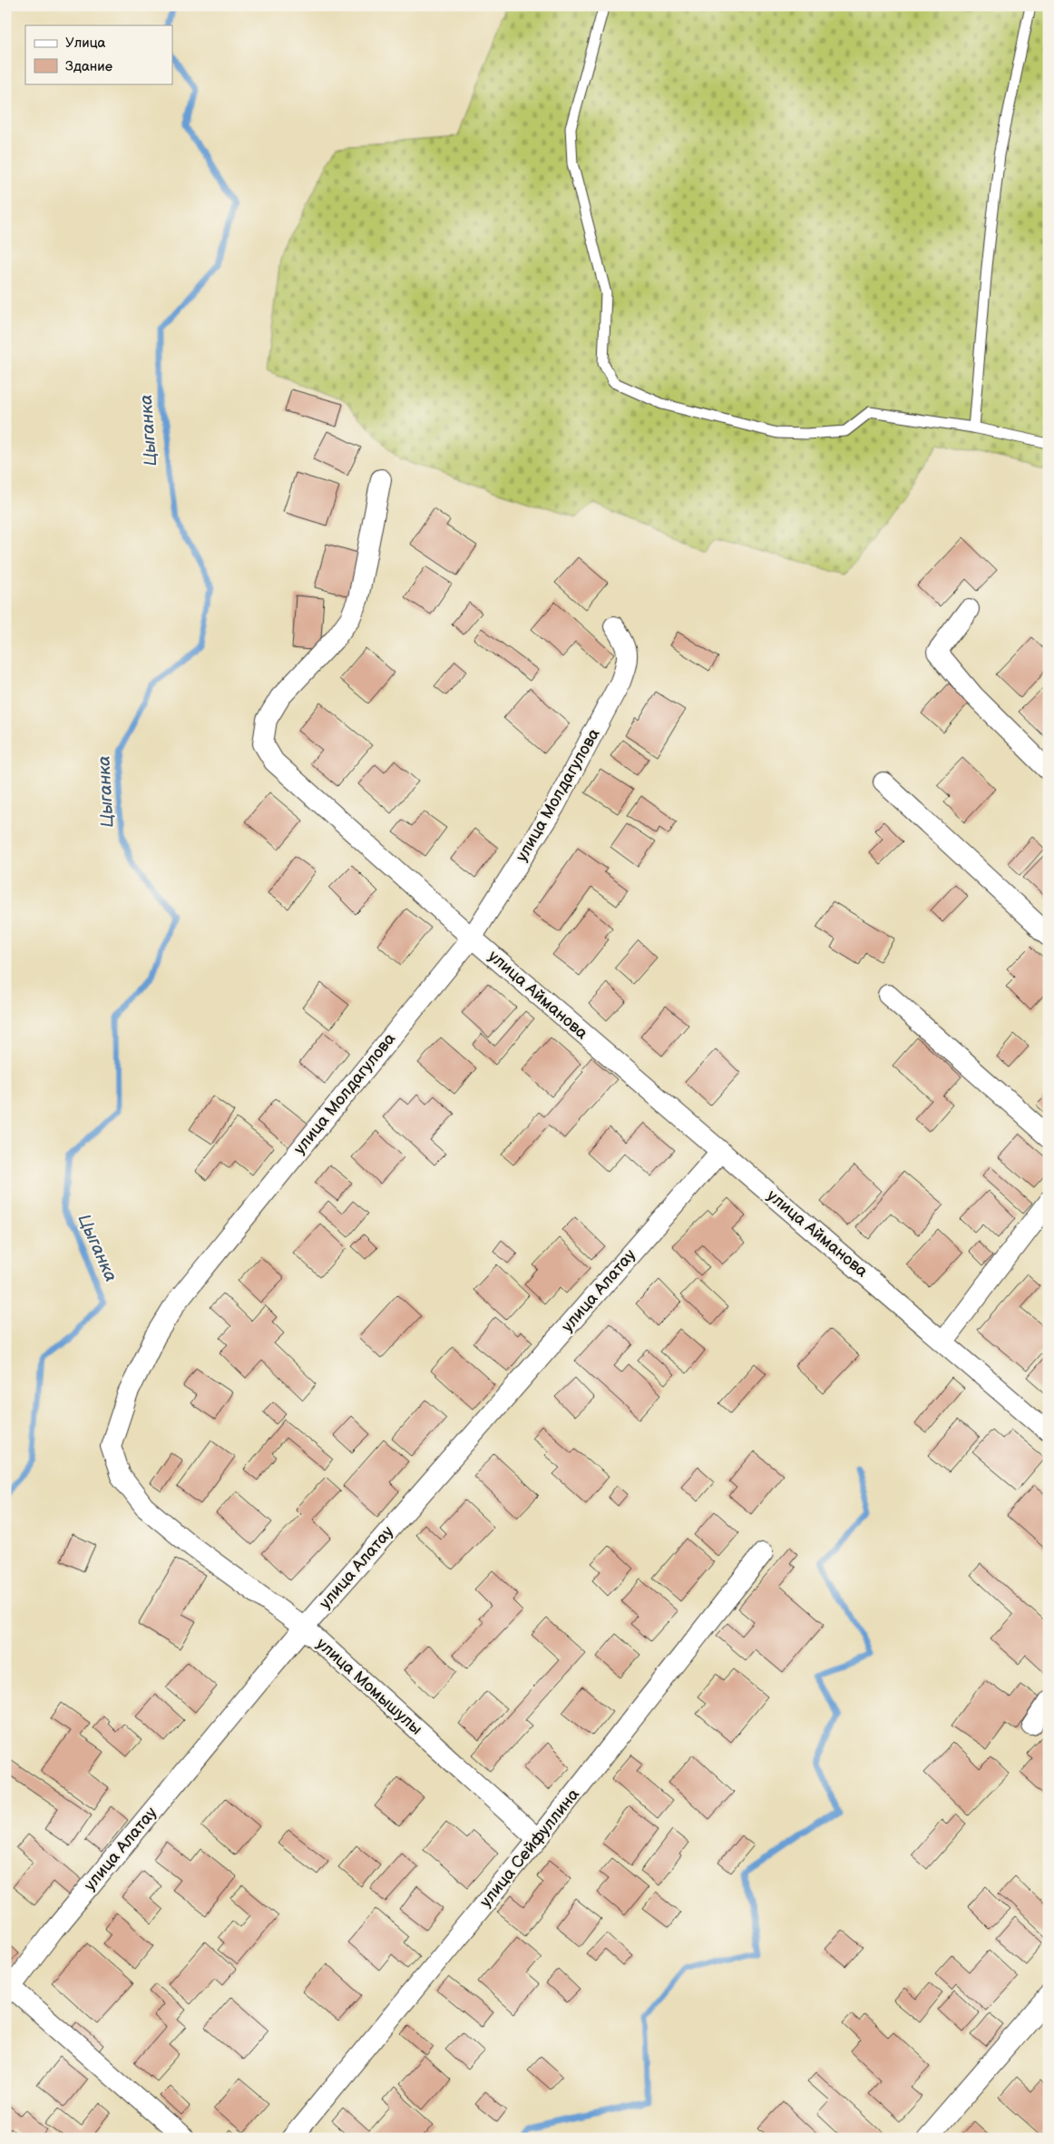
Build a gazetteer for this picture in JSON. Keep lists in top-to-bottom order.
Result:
{
  "streets": {
    "street": [
      "улица Молдагулова",
      "улица Айманова",
      "улица Алатау",
      "улица Момышулы",
      "улица Сейфуллина"
    ]
  },
  "crossings": [
    ["улица Молдагулова", "улица Айманова"],
    ["улица Молдагулова", "улица Момышулы"],
    ["улица Айманова", "улица Алатау"],
    ["улица Алатау", "улица Момышулы"],
    ["улица Момышулы", "улица Сейфуллина"]
  ],
  "water": ["Цыганка"],
  "legend": ["Улица", "Здание"]
}
